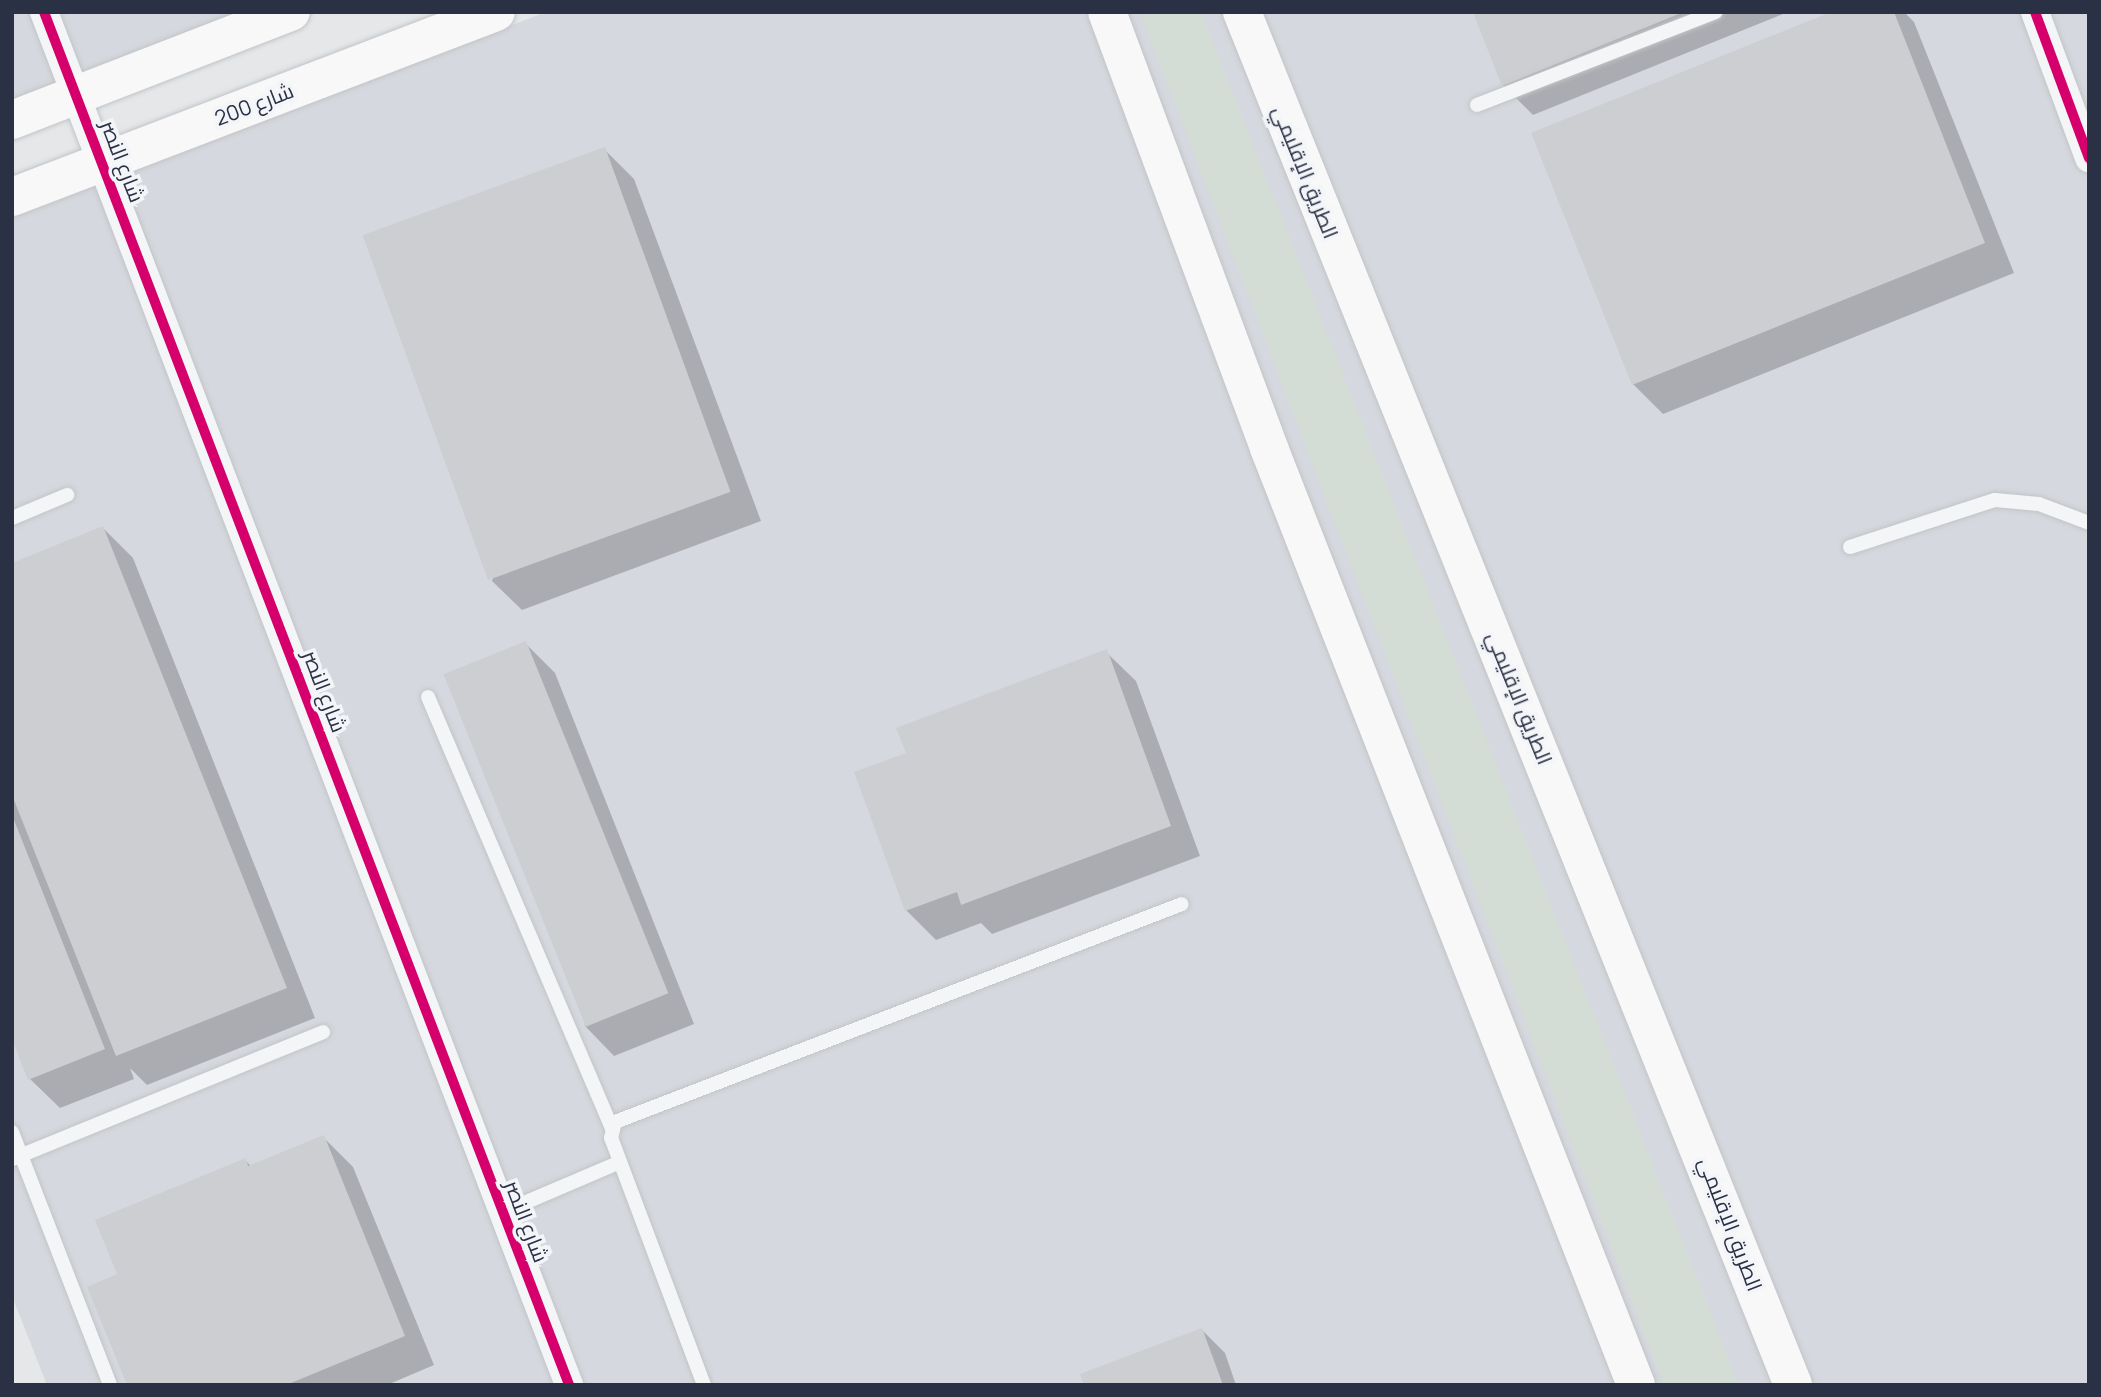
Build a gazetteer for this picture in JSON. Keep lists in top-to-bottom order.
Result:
{
  "streets": {
    "main road": ["شارع 200", "الطريق الإقليمي"],
    "street": ["شارع النصر"]
  },
  "crossings": [
    ["شارع 200", "شارع النصر"]
  ]
}
